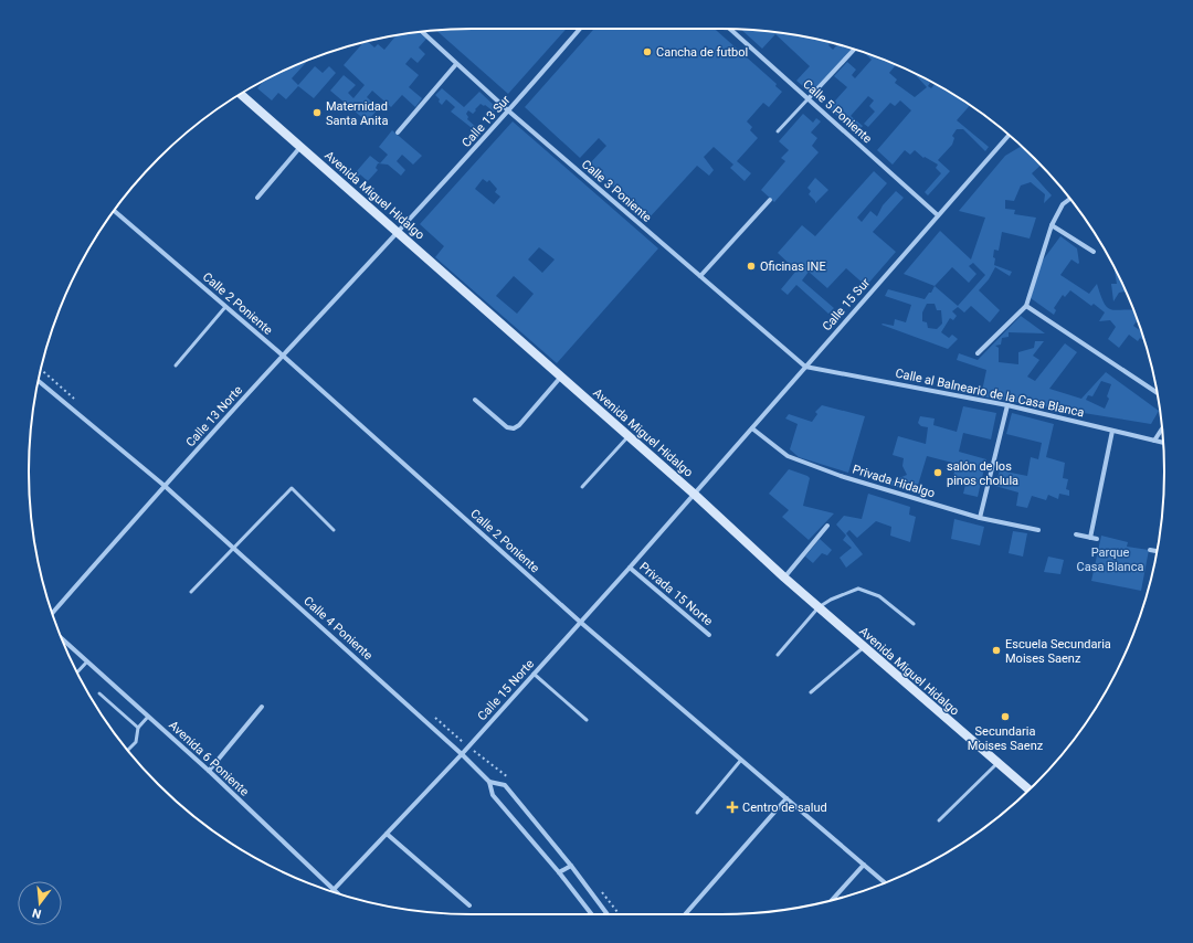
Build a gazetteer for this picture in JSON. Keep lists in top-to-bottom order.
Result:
{
  "streets": {
    "street": [
      "Calle 5 Poniente",
      "Calle 13 Sur",
      "Calle 3 Poniente",
      "Avenida Miguel Hidalgo",
      "Calle 2 Poniente",
      "Calle 15 Sur",
      "Calle al Balneario de la Casa Blanca",
      "Calle 13 Norte",
      "Privada Hidalgo",
      "Privada 15 Norte",
      "Calle 4 Poniente",
      "Calle 15 Norte",
      "Avenida 6 Poniente"
    ]
  },
  "crossings": [
    ["Calle 5 Poniente", "Calle 15 Sur"],
    ["Calle 13 Sur", "Calle 3 Poniente"],
    ["Calle 13 Sur", "Avenida Miguel Hidalgo"],
    ["Calle 13 Sur", "Calle 13 Norte"],
    ["Calle 3 Poniente", "Calle 15 Sur"],
    ["Calle 3 Poniente", "Calle al Balneario de la Casa Blanca"],
    ["Avenida Miguel Hidalgo", "Calle 15 Sur"],
    ["Avenida Miguel Hidalgo", "Calle 13 Norte"],
    ["Avenida Miguel Hidalgo", "Calle 15 Norte"],
    ["Calle 2 Poniente", "Calle 13 Norte"],
    ["Calle 2 Poniente", "Calle 15 Norte"],
    ["Calle 15 Sur", "Calle al Balneario de la Casa Blanca"],
    ["Calle 15 Sur", "Privada Hidalgo"],
    ["Calle 15 Sur", "Calle 15 Norte"],
    ["Calle 13 Norte", "Calle 4 Poniente"],
    ["Privada 15 Norte", "Calle 15 Norte"],
    ["Calle 4 Poniente", "Calle 15 Norte"],
    ["Calle 15 Norte", "Avenida 6 Poniente"]
  ],
  "parks": ["Parque Casa Blanca"],
  "places": {
    "other": [
      "Cancha de futbol",
      "Maternidad Santa Anita",
      "Oficinas INE",
      "salón de los pinos cholula",
      "Escuela Secundaria Moises Saenz",
      "Secundaria Moises Saenz"
    ],
    "health": ["Centro de salud"]
  },
  "north": "bottom"
}
